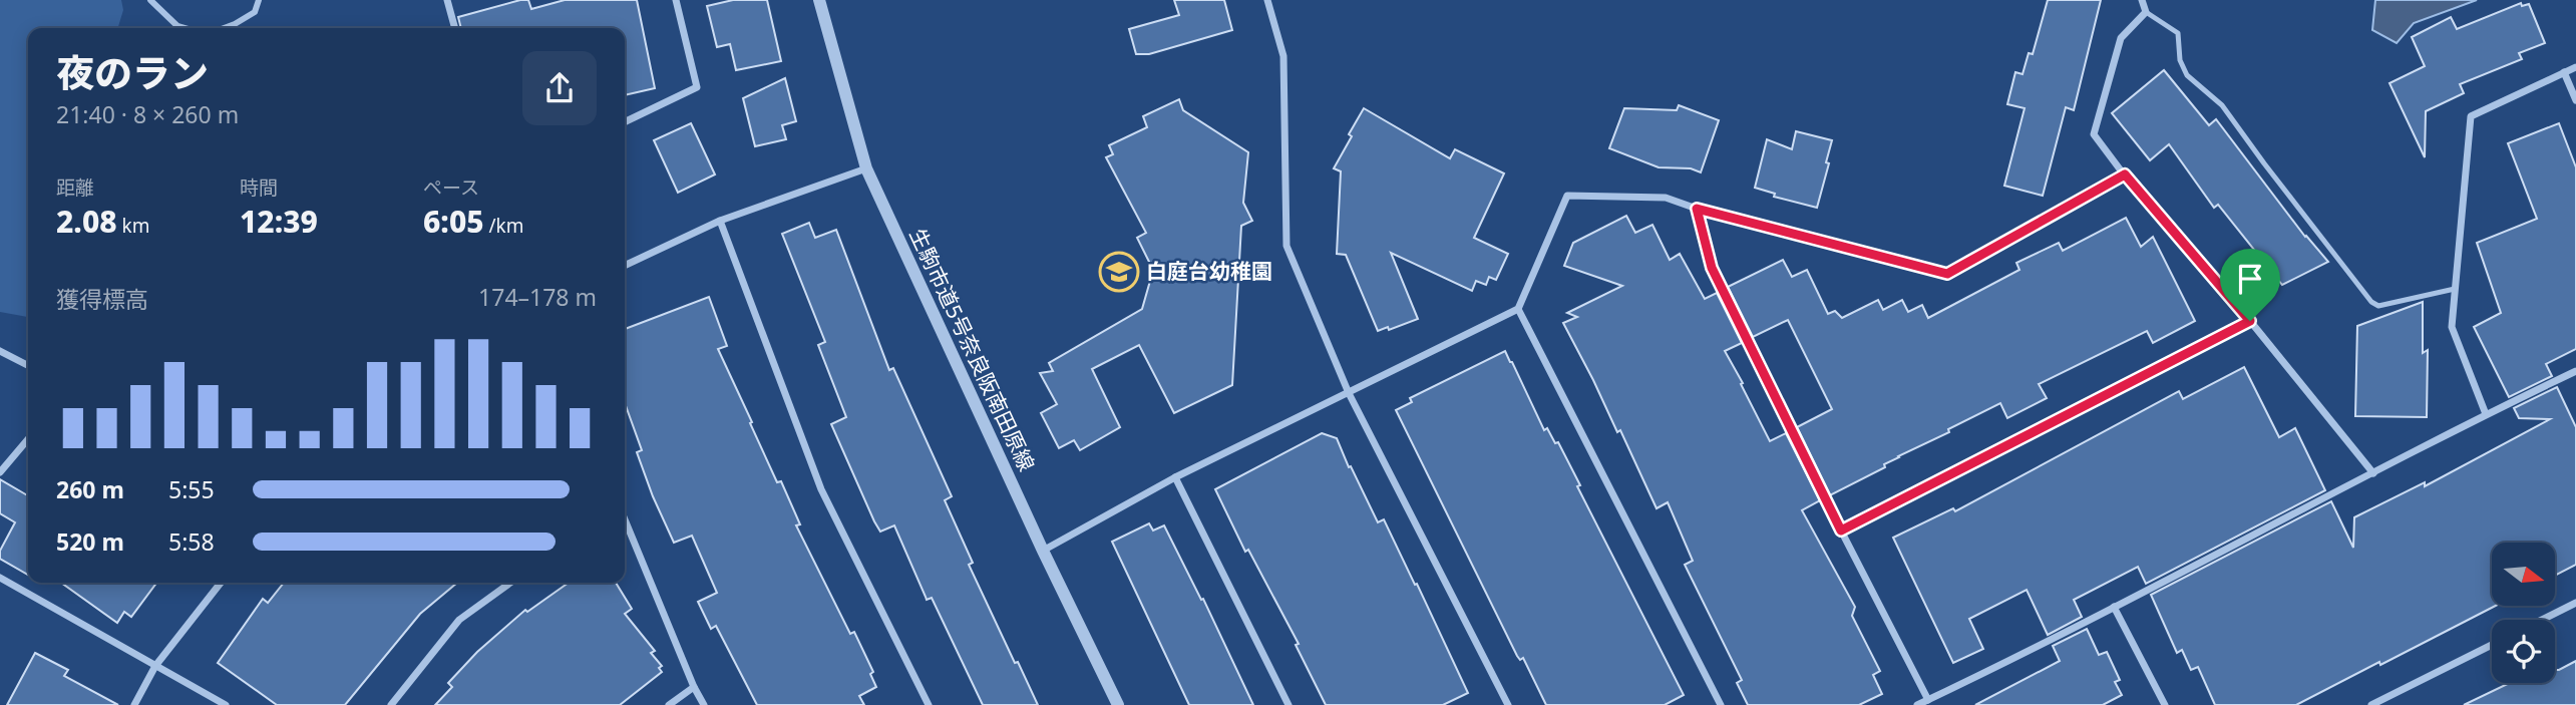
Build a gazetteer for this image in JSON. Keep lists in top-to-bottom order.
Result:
{
  "streets": {
    "street": ["生駒市道5号奈良阪南田原線"]
  },
  "places": {
    "school or university": ["白庭台幼稚園"]
  },
  "north": "right",
  "page": {
    "heading": ["夜のラン", "21:40 · 8 × 260 m"],
    "stats": [
      ["距離", "2.08 km"],
      ["時間", "12:39"],
      ["ペース", "6:05 /km"]
    ],
    "chart": ["獲得標高", "174–178 m"],
    "list": [
      {
        "name": "260 m",
        "note": "5:55"
      },
      {
        "name": "520 m",
        "note": "5:58"
      }
    ]
  }
}
